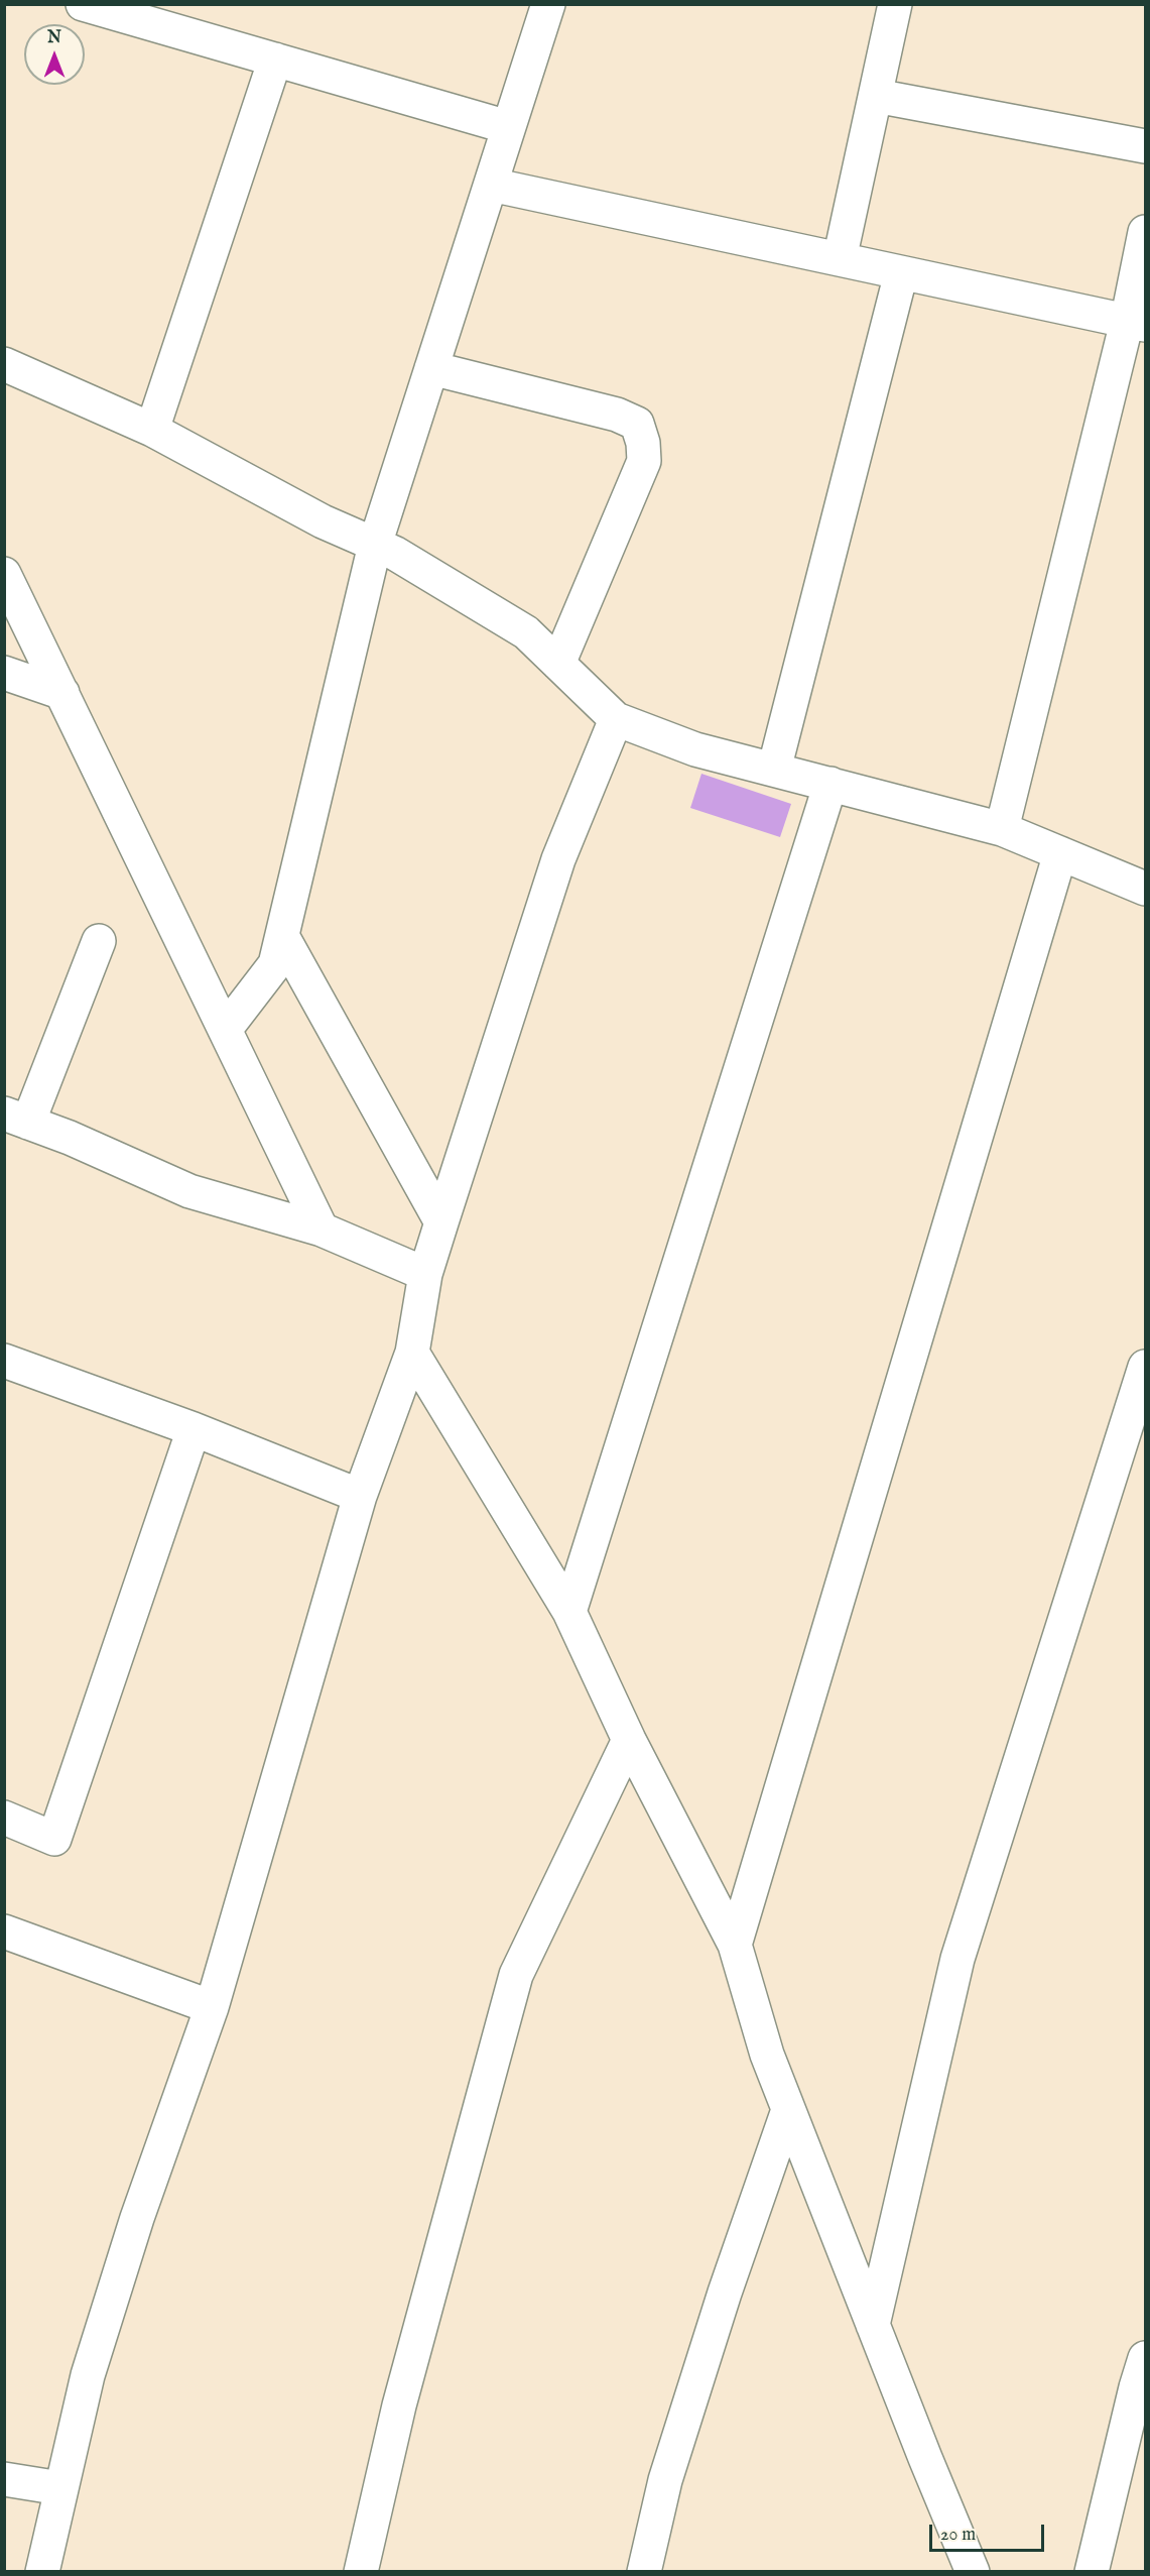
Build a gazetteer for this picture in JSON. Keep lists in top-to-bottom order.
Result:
{
  "scale_bar": "20 m",
  "north": "top"
}
